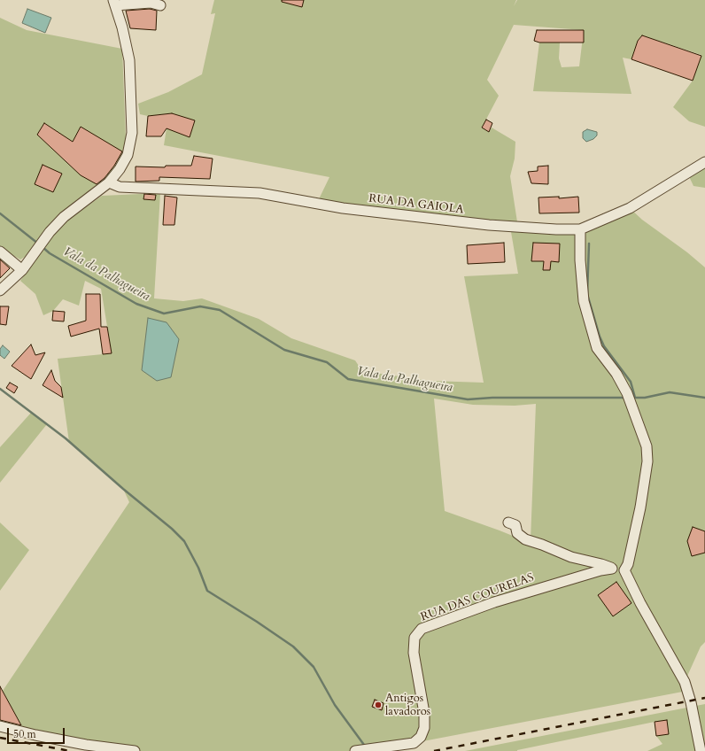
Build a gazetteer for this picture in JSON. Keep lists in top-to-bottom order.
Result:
{
  "streets": {
    "street": ["RUA DA GAIOLA", "RUA DAS COURELAS"]
  },
  "water": ["Vala da Palhagueira"],
  "places": ["Antigos lavadoros"],
  "scale_bar": "50 m"
}
